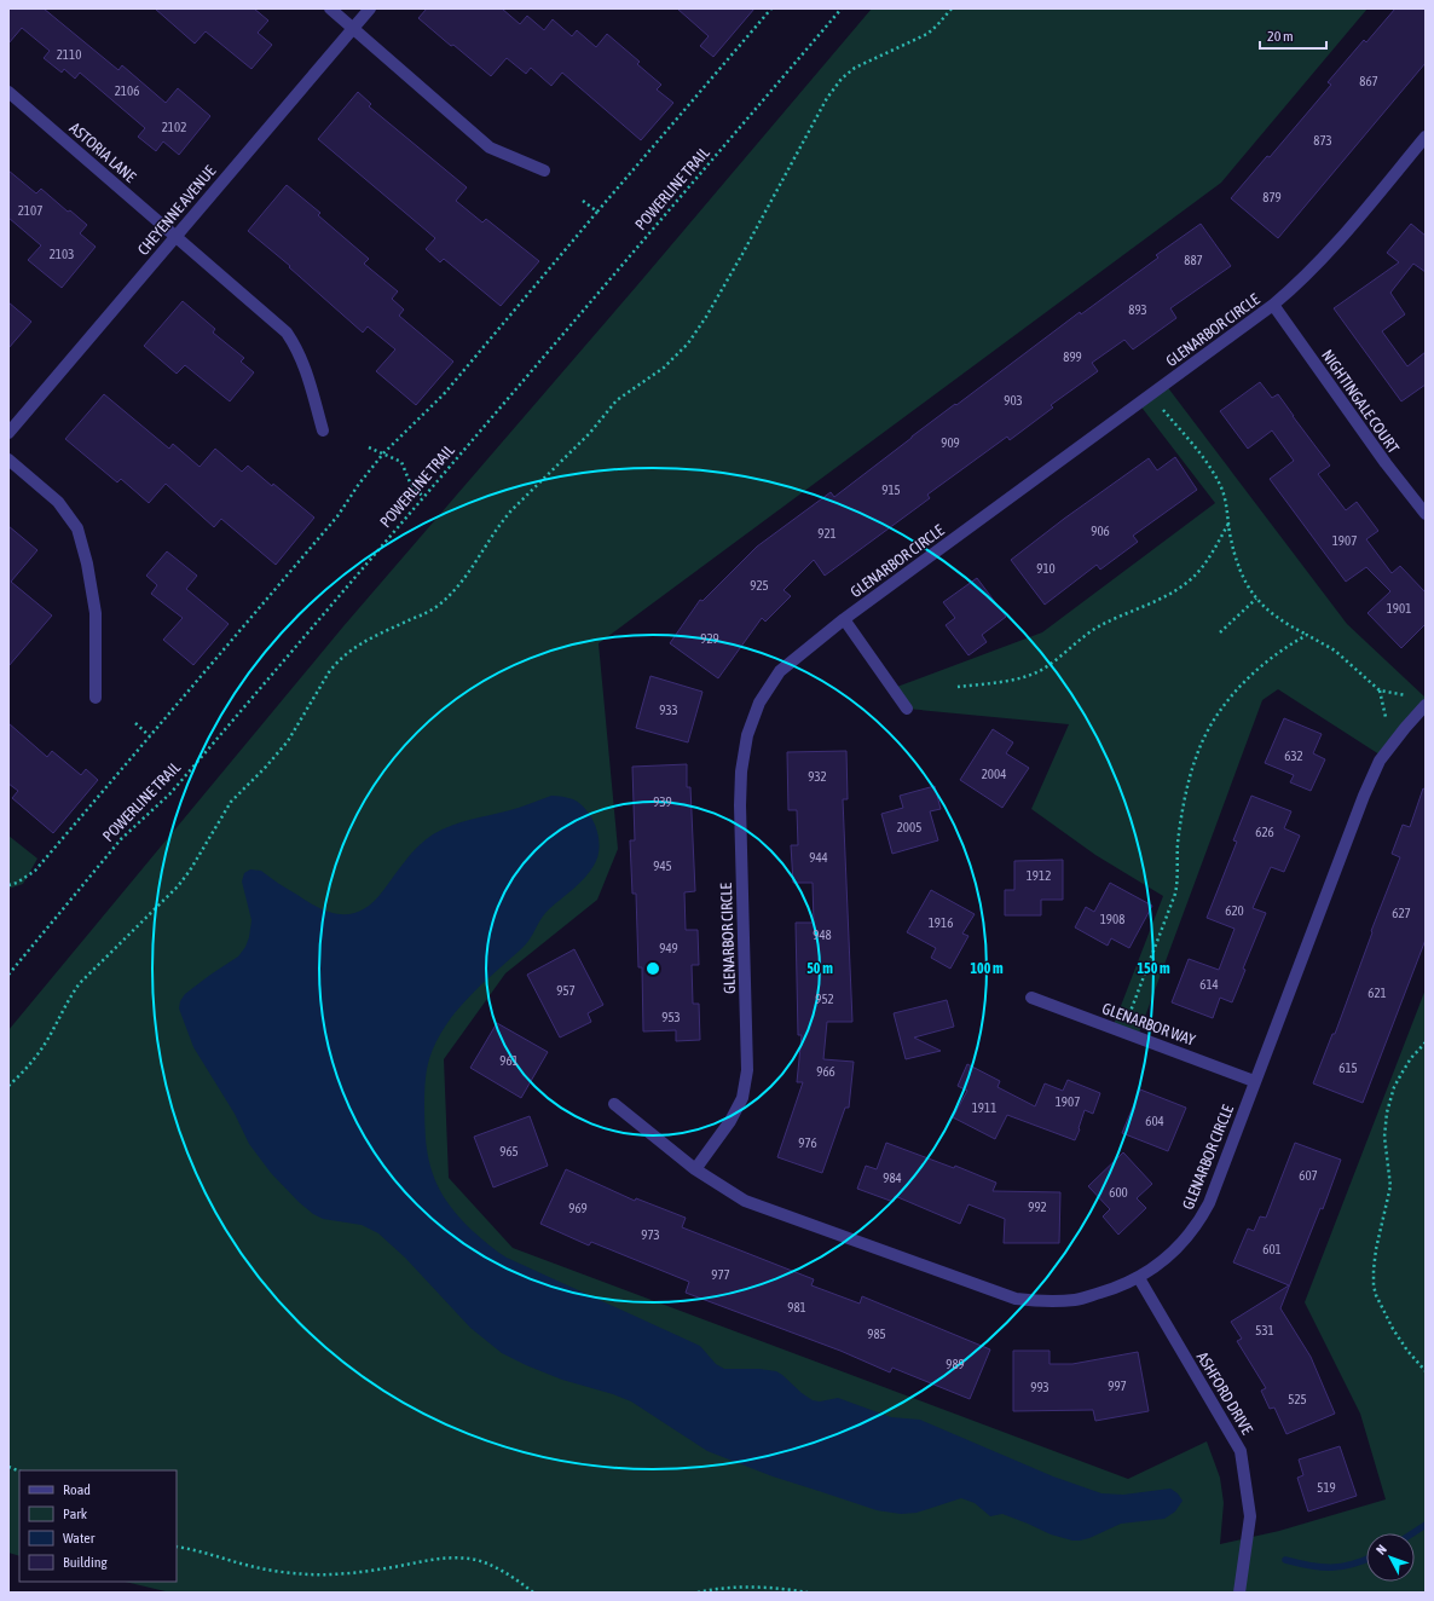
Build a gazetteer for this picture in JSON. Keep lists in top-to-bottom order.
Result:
{
  "streets": {
    "street": [
      "ASTORIA LANE",
      "CHEYENNE AVENUE",
      "GLENARBOR CIRCLE",
      "NIGHTINGALE COURT",
      "GLENARBOR WAY",
      "ASHFORD DRIVE"
    ],
    "path": ["POWERLINE TRAIL"]
  },
  "crossings": [
    ["ASTORIA LANE", "CHEYENNE AVENUE"],
    ["GLENARBOR CIRCLE", "NIGHTINGALE COURT"],
    ["GLENARBOR CIRCLE", "GLENARBOR WAY"],
    ["GLENARBOR CIRCLE", "ASHFORD DRIVE"]
  ],
  "house_numbers": [
    "2110",
    "867",
    "2106",
    "2102",
    "873",
    "879",
    "2107",
    "2103",
    "887",
    "893",
    "899",
    "903",
    "909",
    "915",
    "906",
    "921",
    "1907",
    "910",
    "925",
    "1901",
    "929",
    "933",
    "632",
    "2004",
    "932",
    "939",
    "2005",
    "626",
    "944",
    "945",
    "1912",
    "620",
    "627",
    "1908",
    "1916",
    "948",
    "949",
    "614",
    "957",
    "621",
    "952",
    "953",
    "961",
    "615",
    "966",
    "1907",
    "1911",
    "604",
    "976",
    "965",
    "607",
    "984",
    "600",
    "992",
    "969",
    "973",
    "601",
    "977",
    "981",
    "531",
    "985",
    "989",
    "997",
    "993",
    "525",
    "519"
  ],
  "legend": [
    "Road",
    "Park",
    "Water",
    "Building"
  ],
  "scale_bar": "20 m",
  "north": "top left",
  "rings": ["50 m", "100 m", "150 m"]
}
